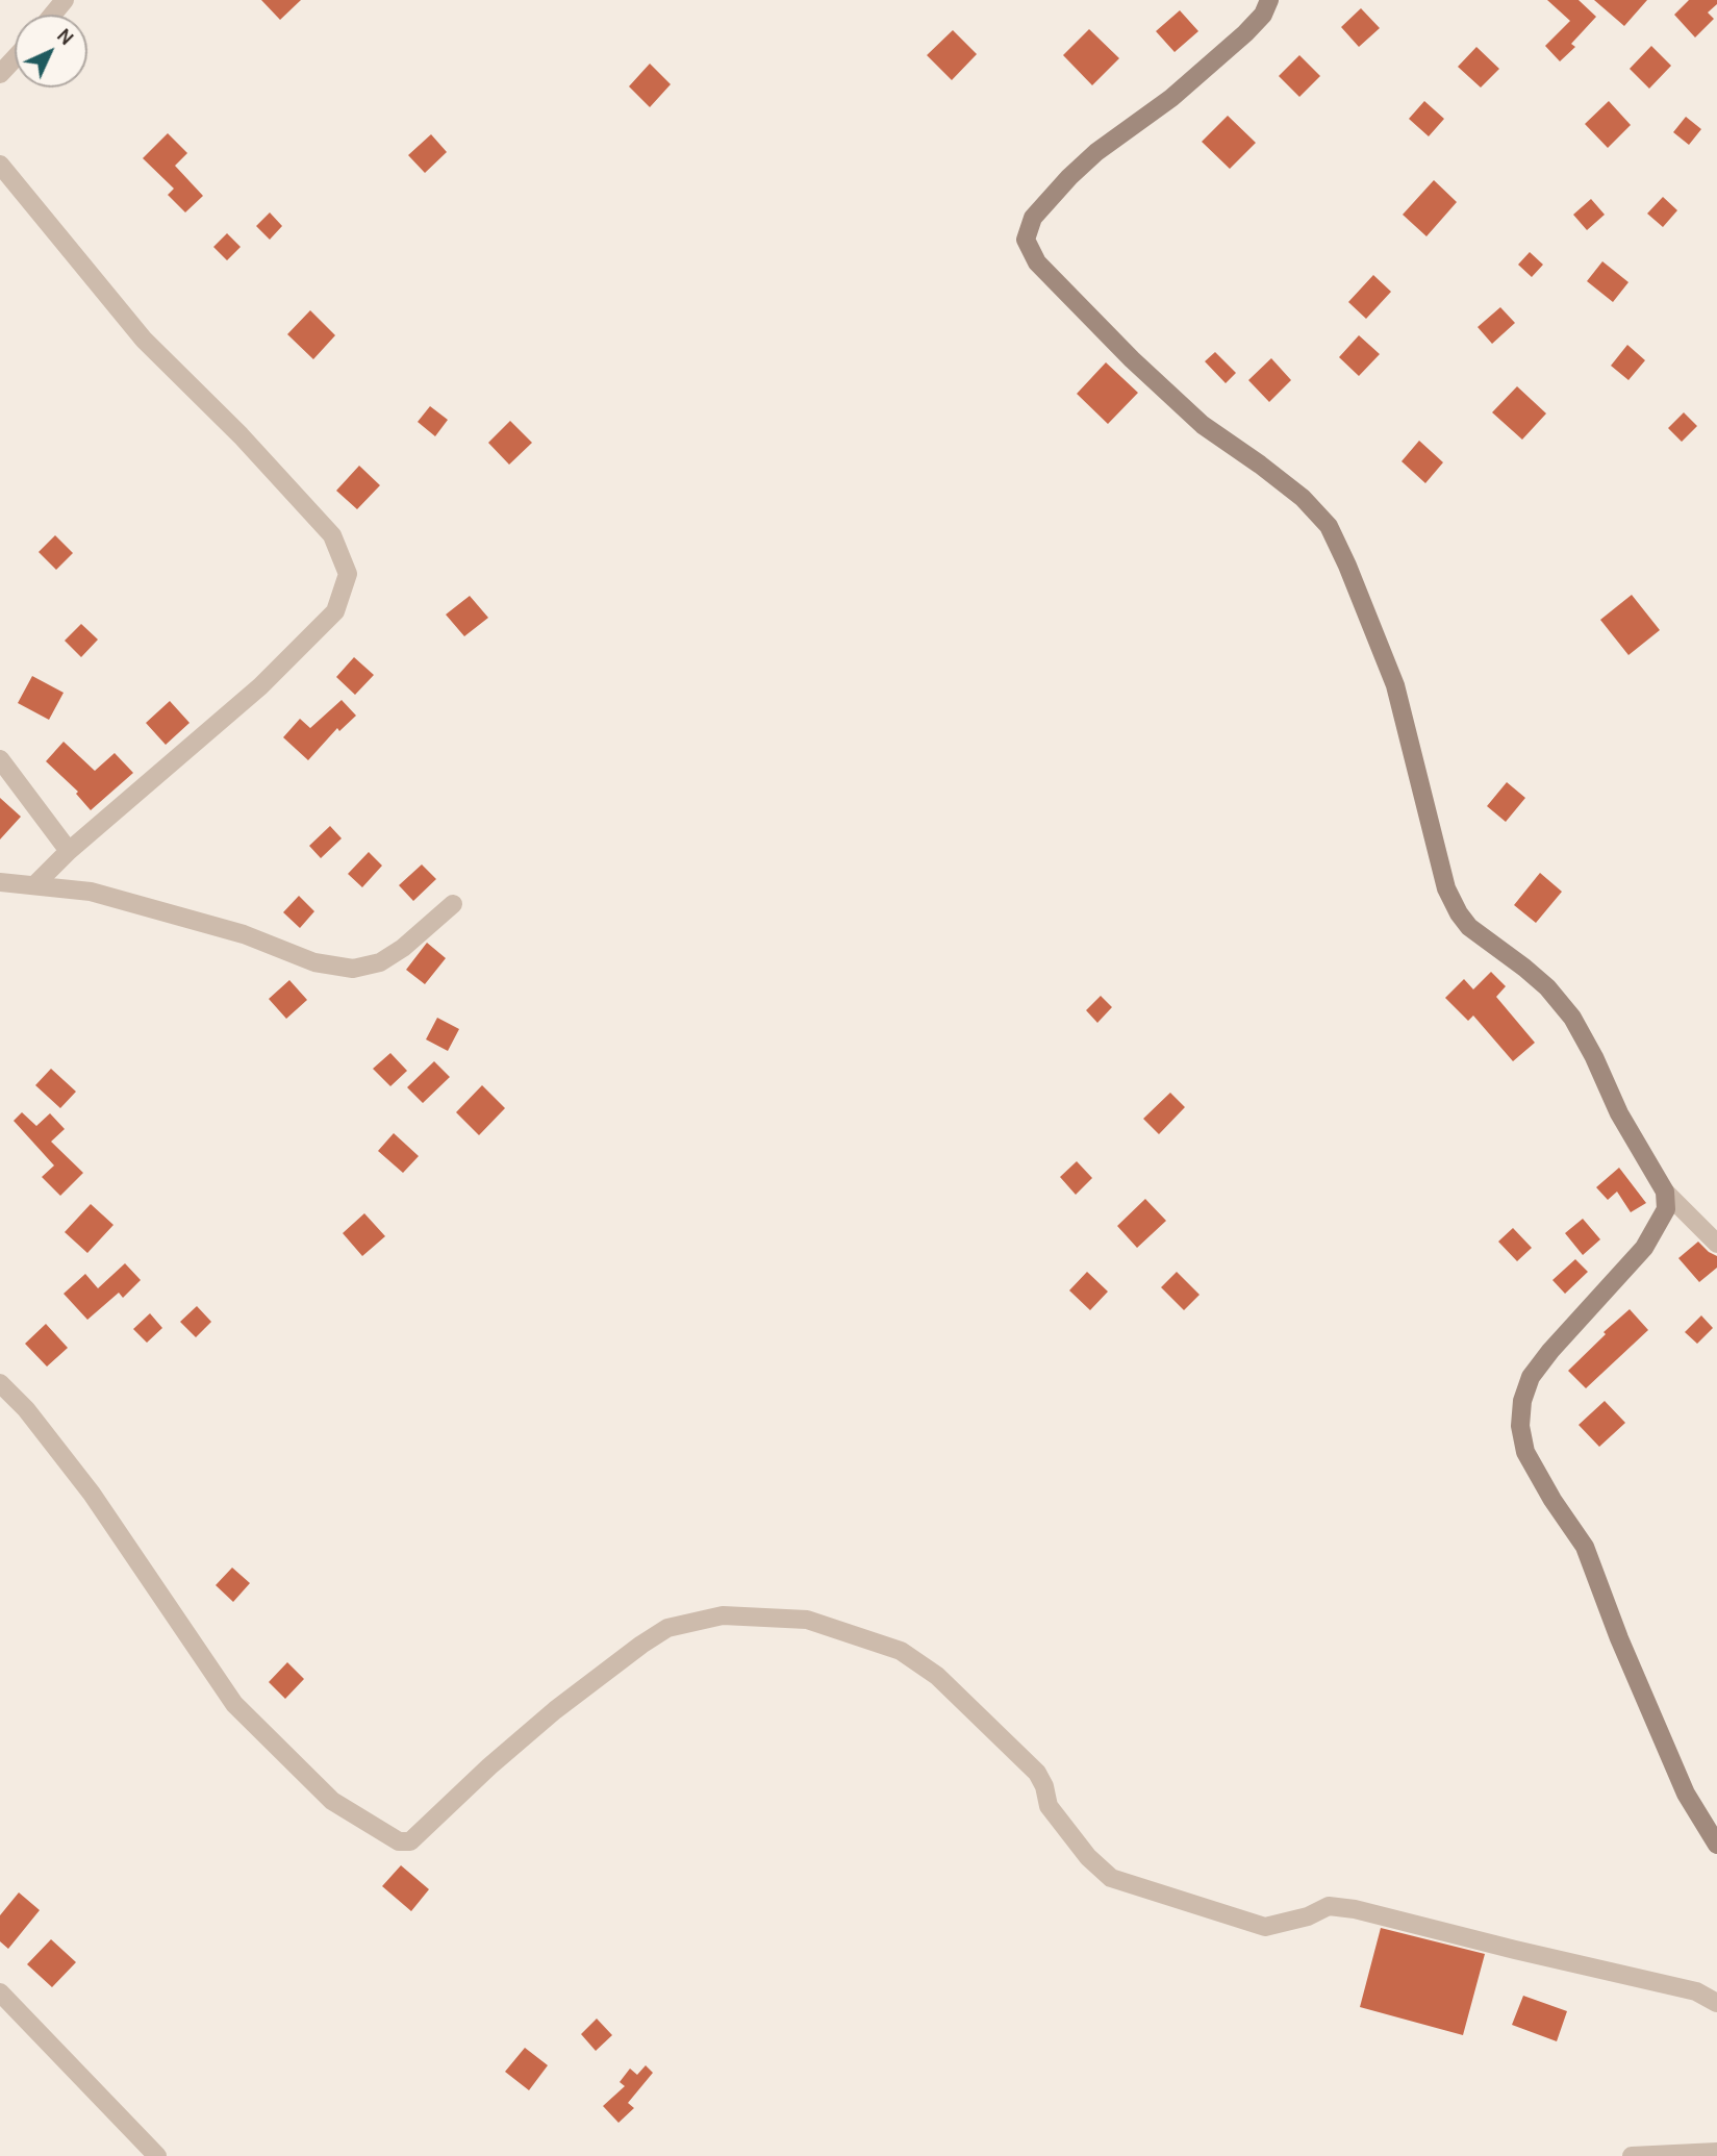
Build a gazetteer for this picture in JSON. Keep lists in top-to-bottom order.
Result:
{
  "north": "top right"
}
